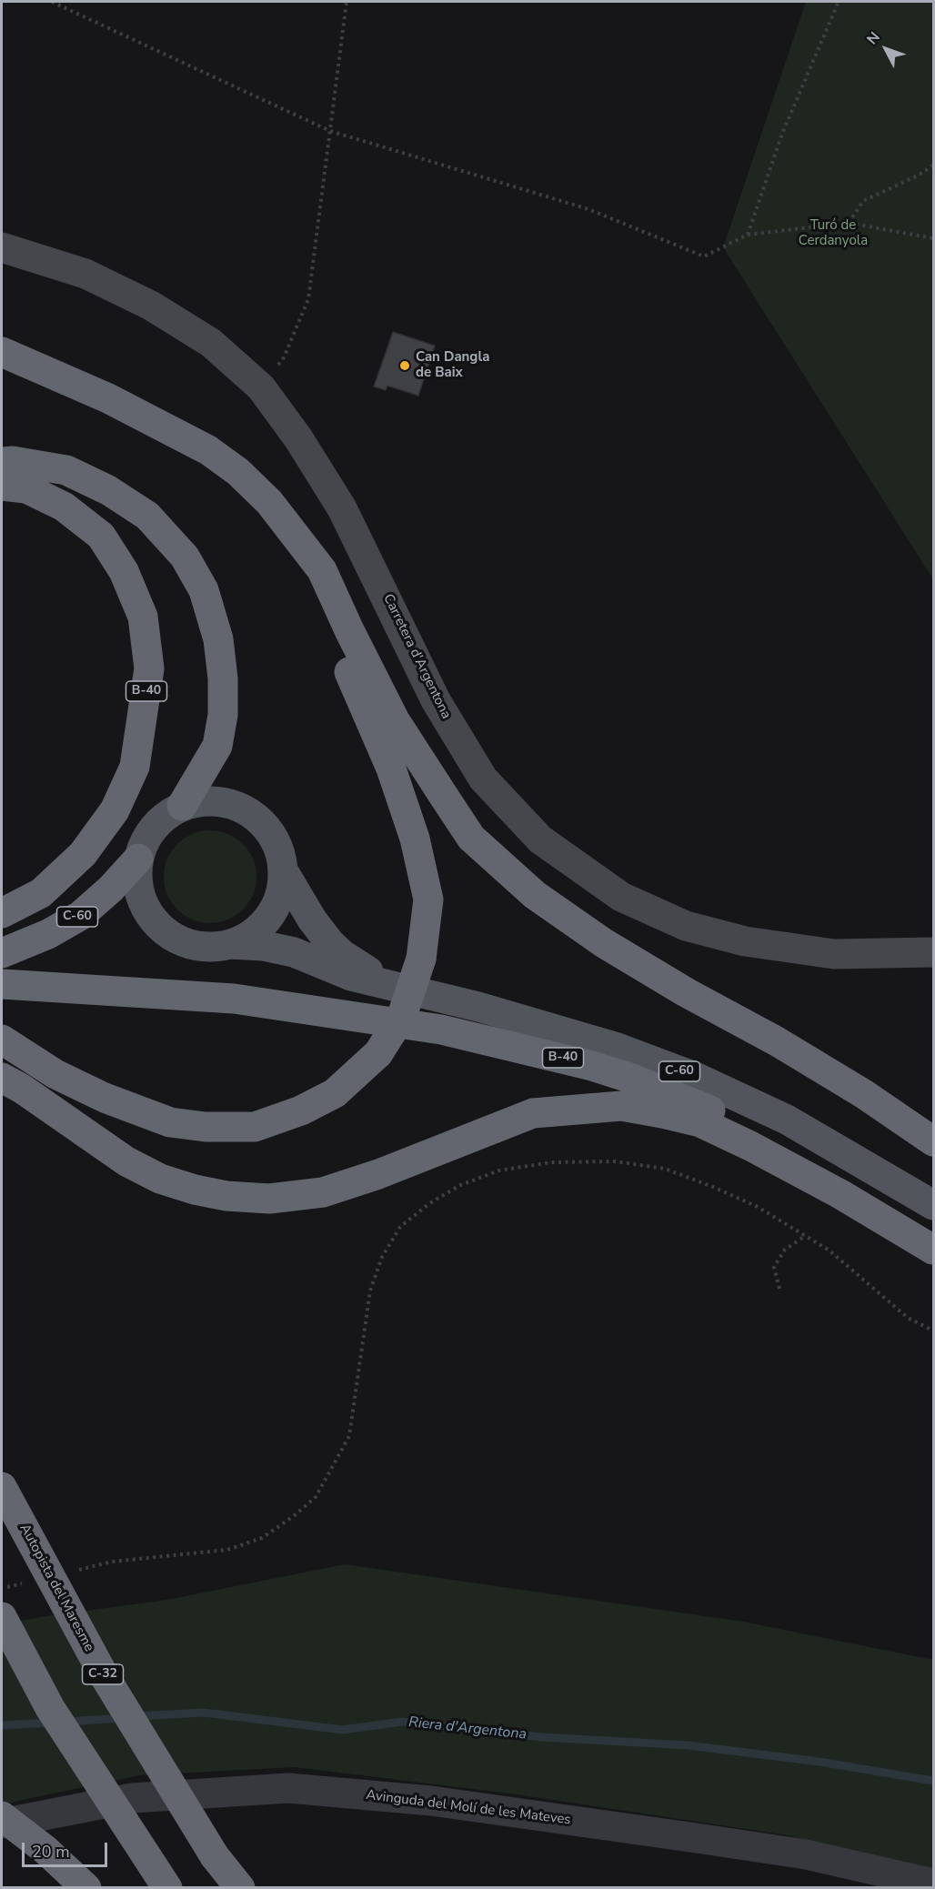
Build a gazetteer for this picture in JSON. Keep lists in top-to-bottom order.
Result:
{
  "streets": {
    "highway": [
      "B-40",
      "C-60",
      "Autopista del Maresme",
      "C-32"
    ],
    "street": ["Carretera d'Argentona", "Avinguda del Molí de les Mateves"]
  },
  "water": ["Riera d'Argentona"],
  "parks": ["Turó de Cerdanyola"],
  "places": ["Can Dangla de Baix"],
  "scale_bar": "20 m",
  "north": "top left"
}
